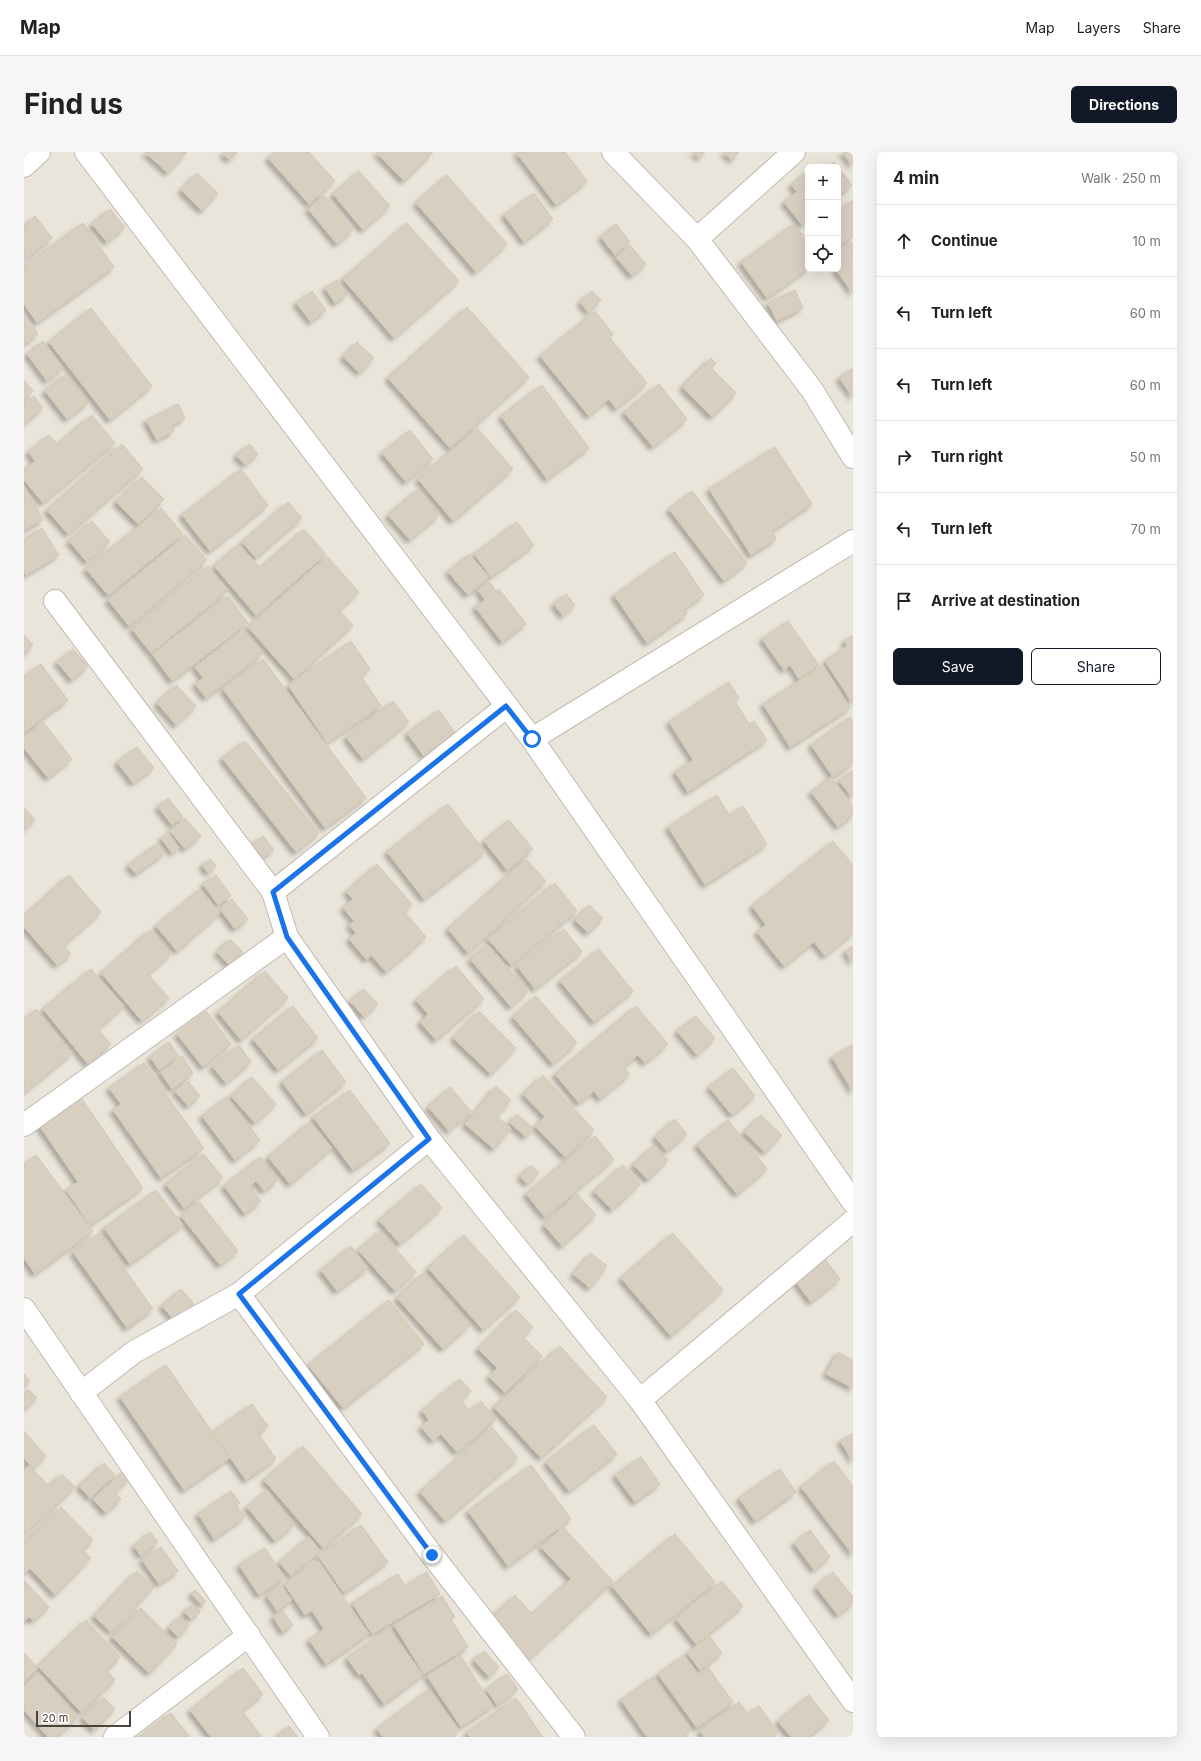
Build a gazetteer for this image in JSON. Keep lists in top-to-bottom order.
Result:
{
  "scale_bar": "20 m",
  "page": {
    "header": "Map",
    "nav": ["Map", "Layers", "Share"],
    "buttons": [
      "Directions",
      ["Save", "Share"]
    ],
    "title": "Find us",
    "heading": ["4 min", "Walk · 250 m"],
    "map_buttons": ["+", "−"],
    "list": [
      ["Continue", "10 m"],
      ["Turn left", "60 m"],
      ["Turn left", "60 m"],
      ["Turn right", "50 m"],
      ["Turn left", "70 m"],
      "Arrive at destination"
    ],
    "scale": "20 m"
  }
}
